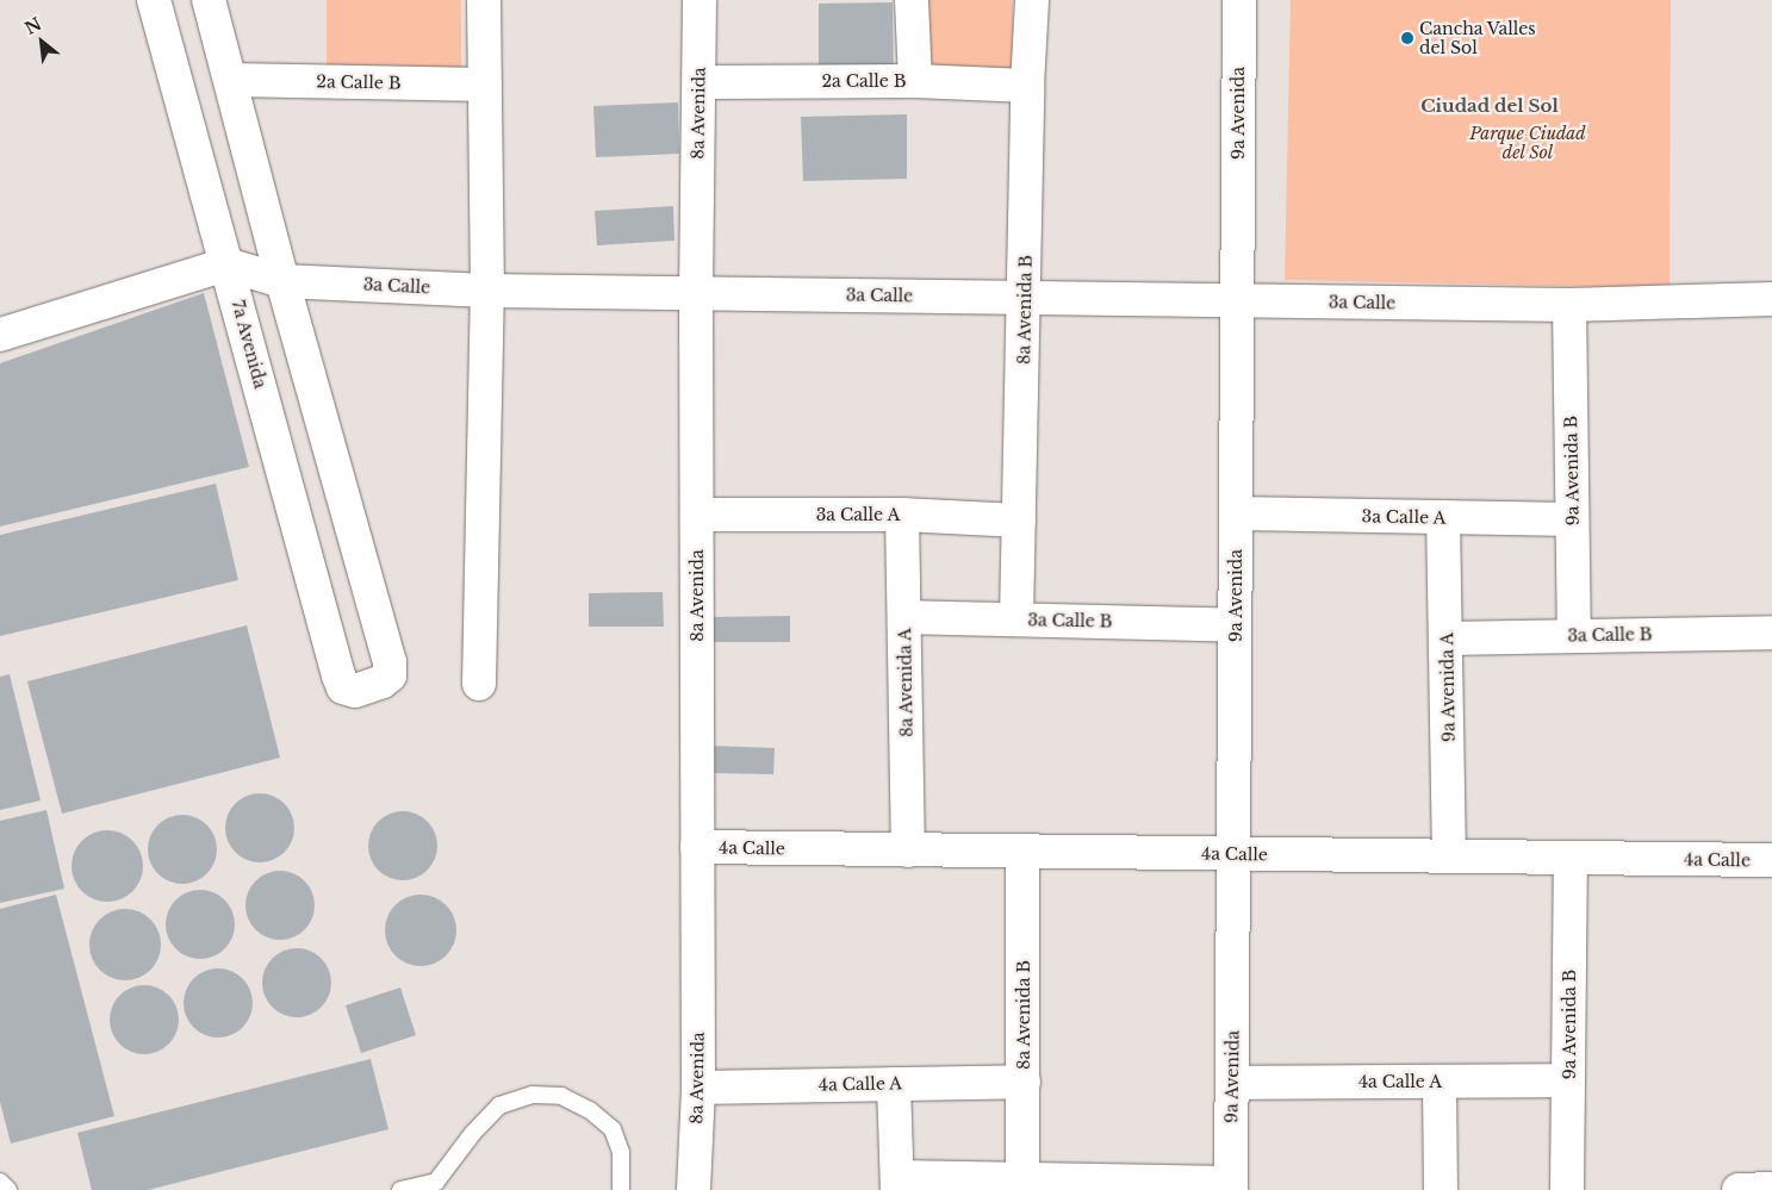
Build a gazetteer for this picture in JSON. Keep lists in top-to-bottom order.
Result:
{
  "streets": {
    "street": [
      "2a Calle B",
      "8a Avenida",
      "9a Avenida",
      "3a Calle",
      "8a Avenida B",
      "7a Avenida",
      "9a Avenida B",
      "3a Calle A",
      "3a Calle B",
      "8a Avenida A",
      "9a Avenida A",
      "4a Calle",
      "4a Calle A"
    ]
  },
  "crossings": [
    ["2a Calle B", "8a Avenida"],
    ["2a Calle B", "8a Avenida B"],
    ["8a Avenida", "3a Calle"],
    ["8a Avenida", "3a Calle A"],
    ["8a Avenida", "4a Calle"],
    ["8a Avenida", "4a Calle A"],
    ["9a Avenida", "3a Calle"],
    ["9a Avenida", "3a Calle A"],
    ["9a Avenida", "3a Calle B"],
    ["9a Avenida", "4a Calle"],
    ["9a Avenida", "4a Calle A"],
    ["3a Calle", "8a Avenida B"],
    ["3a Calle", "7a Avenida"],
    ["3a Calle", "9a Avenida B"],
    ["8a Avenida B", "3a Calle A"],
    ["8a Avenida B", "3a Calle B"],
    ["8a Avenida B", "4a Calle"],
    ["8a Avenida B", "4a Calle A"],
    ["9a Avenida B", "3a Calle A"],
    ["9a Avenida B", "3a Calle B"],
    ["9a Avenida B", "4a Calle"],
    ["9a Avenida B", "4a Calle A"],
    ["3a Calle A", "8a Avenida A"],
    ["3a Calle A", "9a Avenida A"],
    ["3a Calle B", "8a Avenida A"],
    ["3a Calle B", "9a Avenida A"],
    ["8a Avenida A", "4a Calle"],
    ["9a Avenida A", "4a Calle"]
  ],
  "districts": ["Ciudad del Sol"],
  "parks": ["Parque Ciudad del Sol"],
  "places": ["Cancha Valles del Sol"],
  "north": "top left"
}
